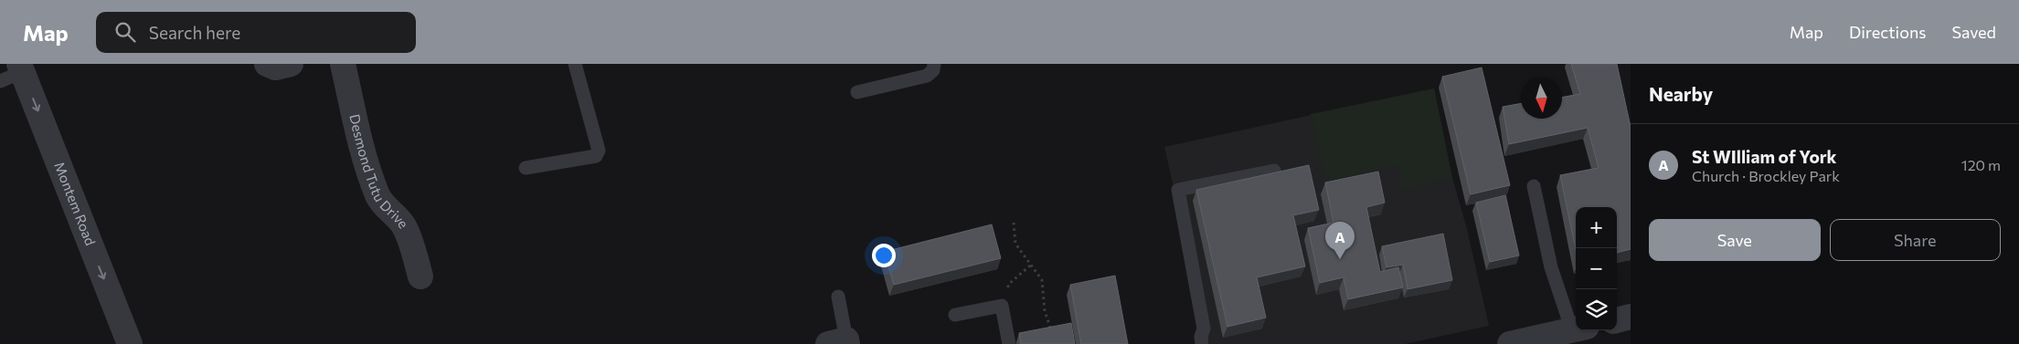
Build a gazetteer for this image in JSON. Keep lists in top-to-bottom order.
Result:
{
  "streets": {
    "street": ["Desmond Tutu Drive", "Montem Road"]
  },
  "one_way": ["Montem Road"],
  "north": "bottom",
  "page": {
    "header": "Map",
    "search": "Search here",
    "nav": ["Map", "Directions", "Saved"],
    "heading": "Nearby",
    "list": [
      {
        "mark": "A",
        "name": "St WIlliam of York",
        "note": "Church · Brockley Park",
        "value": "120 m"
      }
    ],
    "buttons": ["Save", "Share"],
    "map_buttons": ["+", "−"],
    "pins": "A"
  }
}
